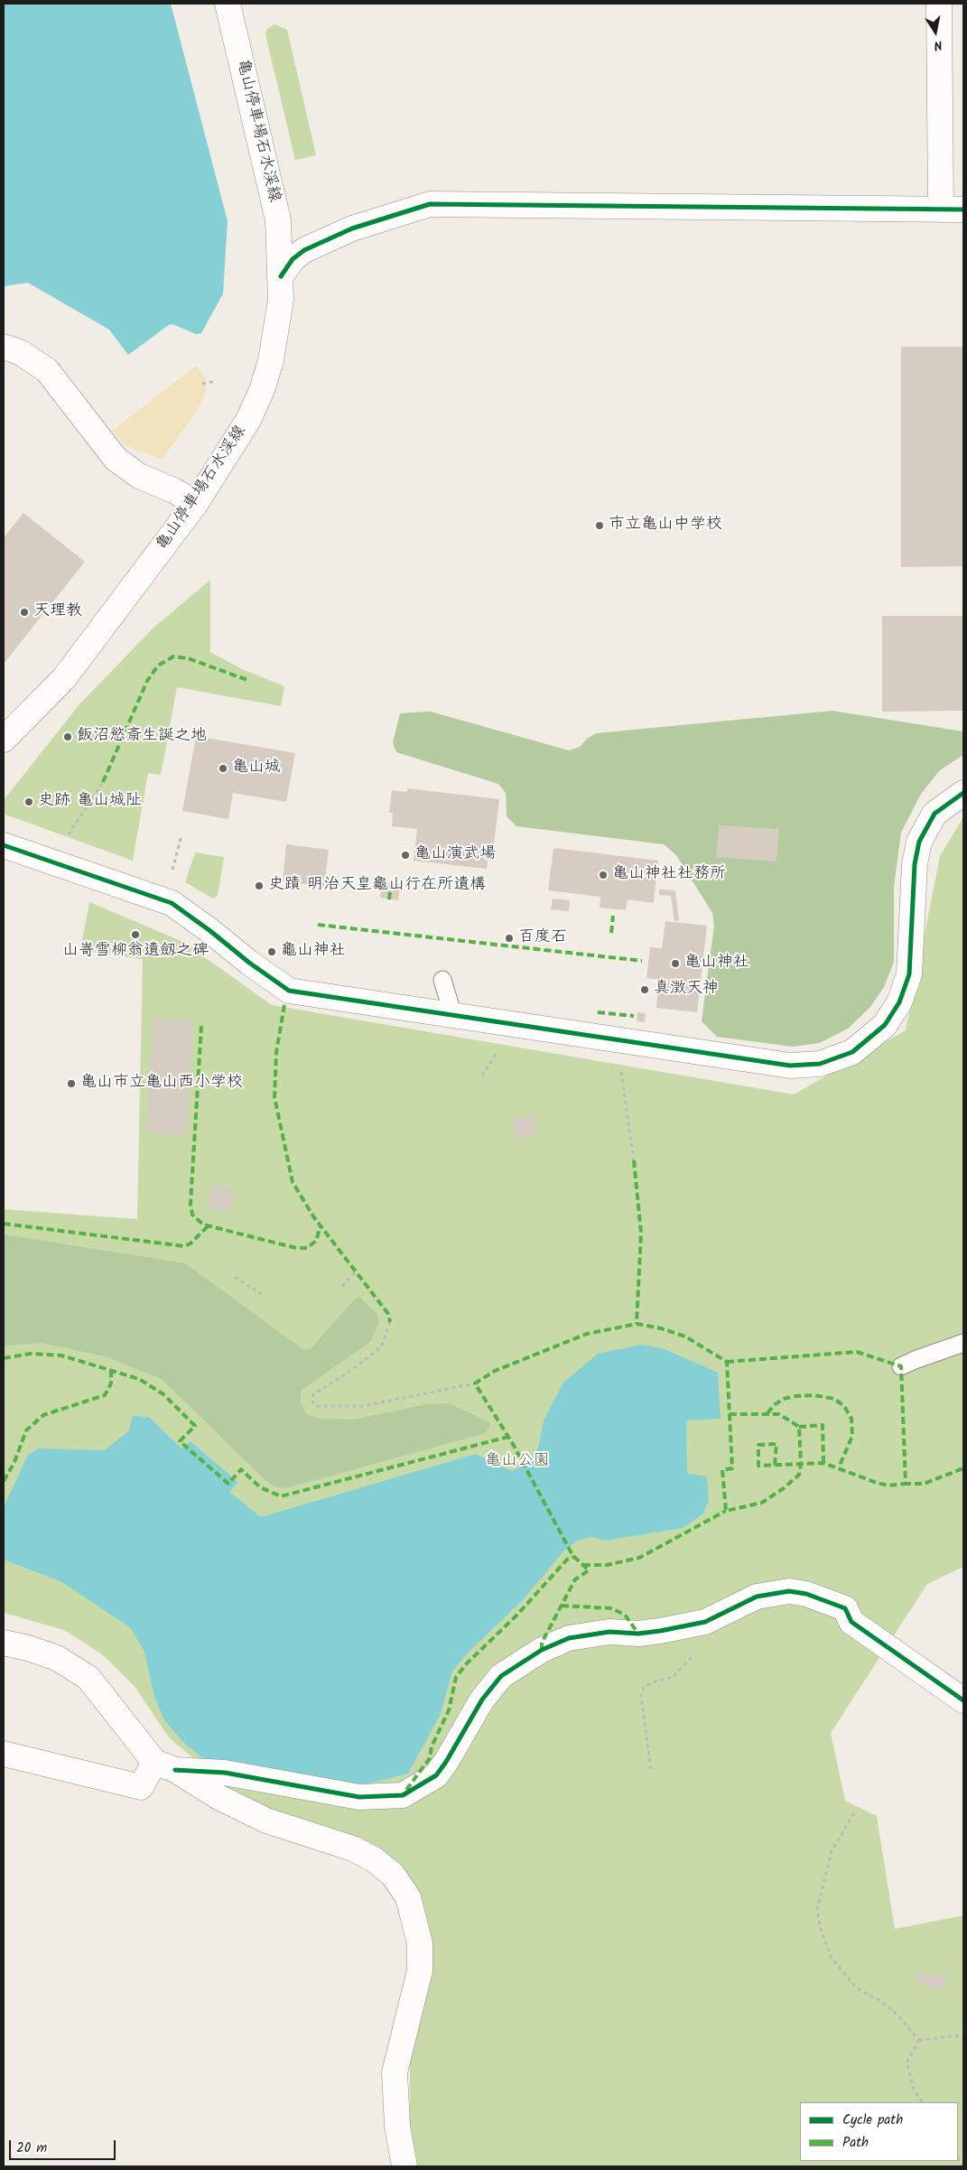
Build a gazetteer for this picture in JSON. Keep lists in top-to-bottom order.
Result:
{
  "streets": {
    "street": ["亀山停車場石水渓線"]
  },
  "parks": ["亀山公園"],
  "places": [
    "市立亀山中学校",
    "天理教",
    "飯沼慾斎生誕之地",
    "亀山城",
    "史跡 亀山城阯",
    "亀山演武場",
    "亀山神社社務所",
    "史蹟 明治天皇龜山行在所遺構",
    "山嵜雪柳翁遺劔之碑",
    "百度石",
    "龜山神社",
    "亀山神社",
    "真澂天神",
    "亀山市立亀山西小学校"
  ],
  "legend": ["Cycle path", "Path"],
  "scale_bar": "20 m",
  "north": "bottom"
}
